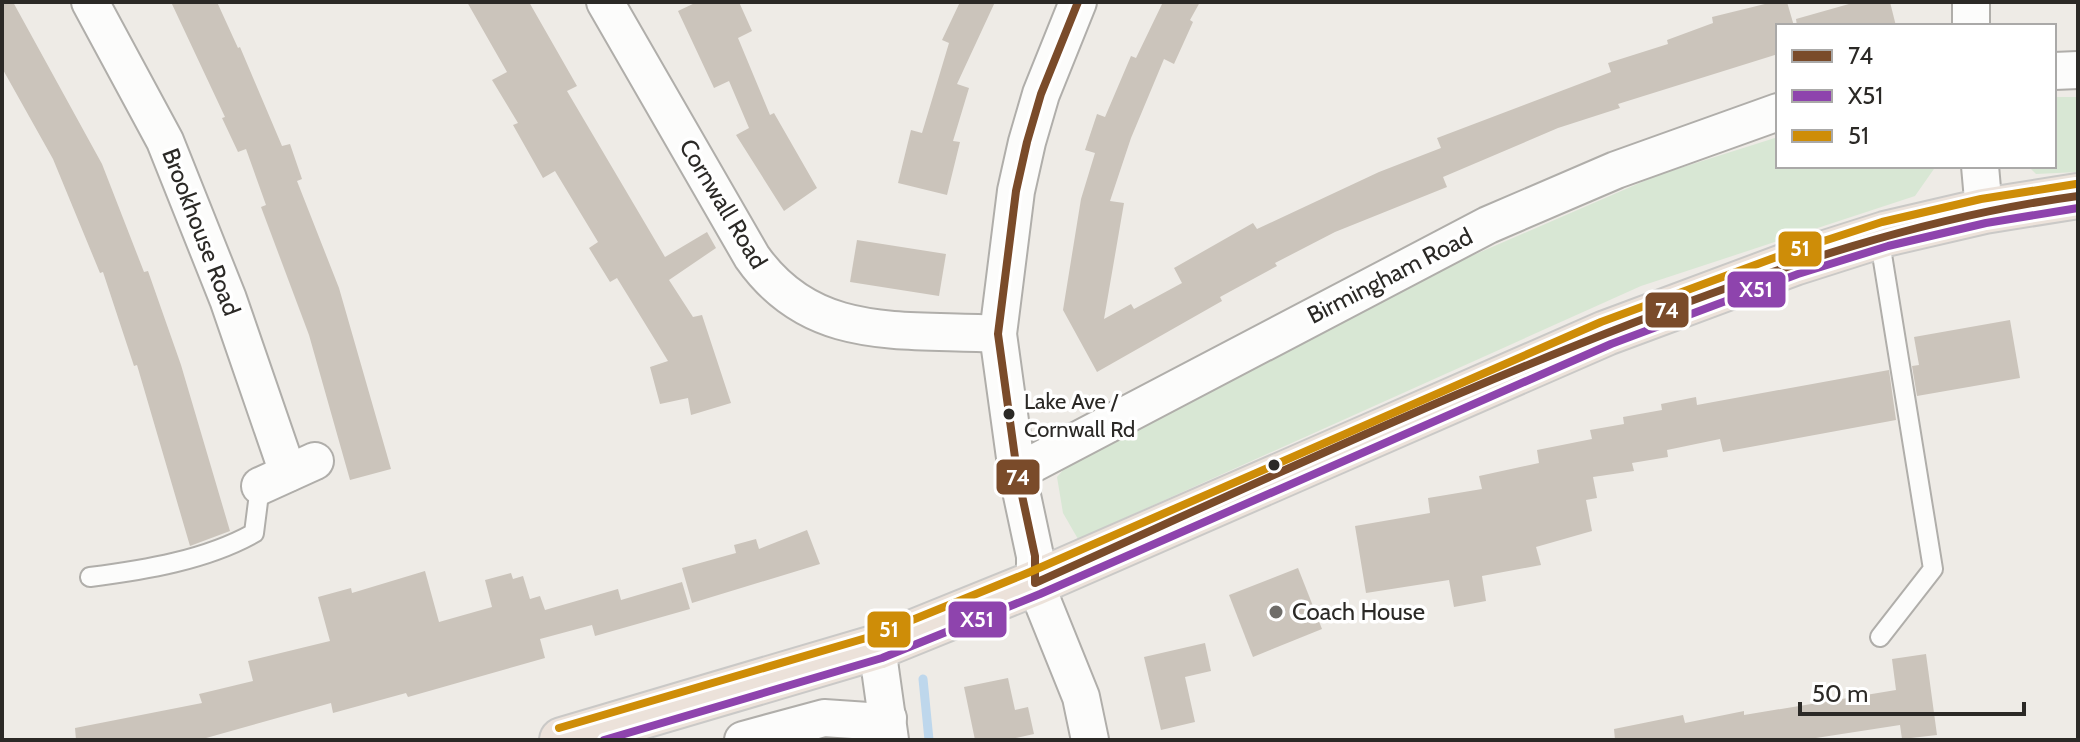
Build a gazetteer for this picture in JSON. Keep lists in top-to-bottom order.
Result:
{
  "streets": {
    "street": ["Cornwall Road", "Brookhouse Road", "Birmingham Road"]
  },
  "places": ["Lake Ave / Cornwall Rd", "Coach House"],
  "lines": ["transit line 74", "transit line 51", "transit line X51"],
  "legend": ["74", "X51", "51"],
  "scale_bar": "50 m"
}
